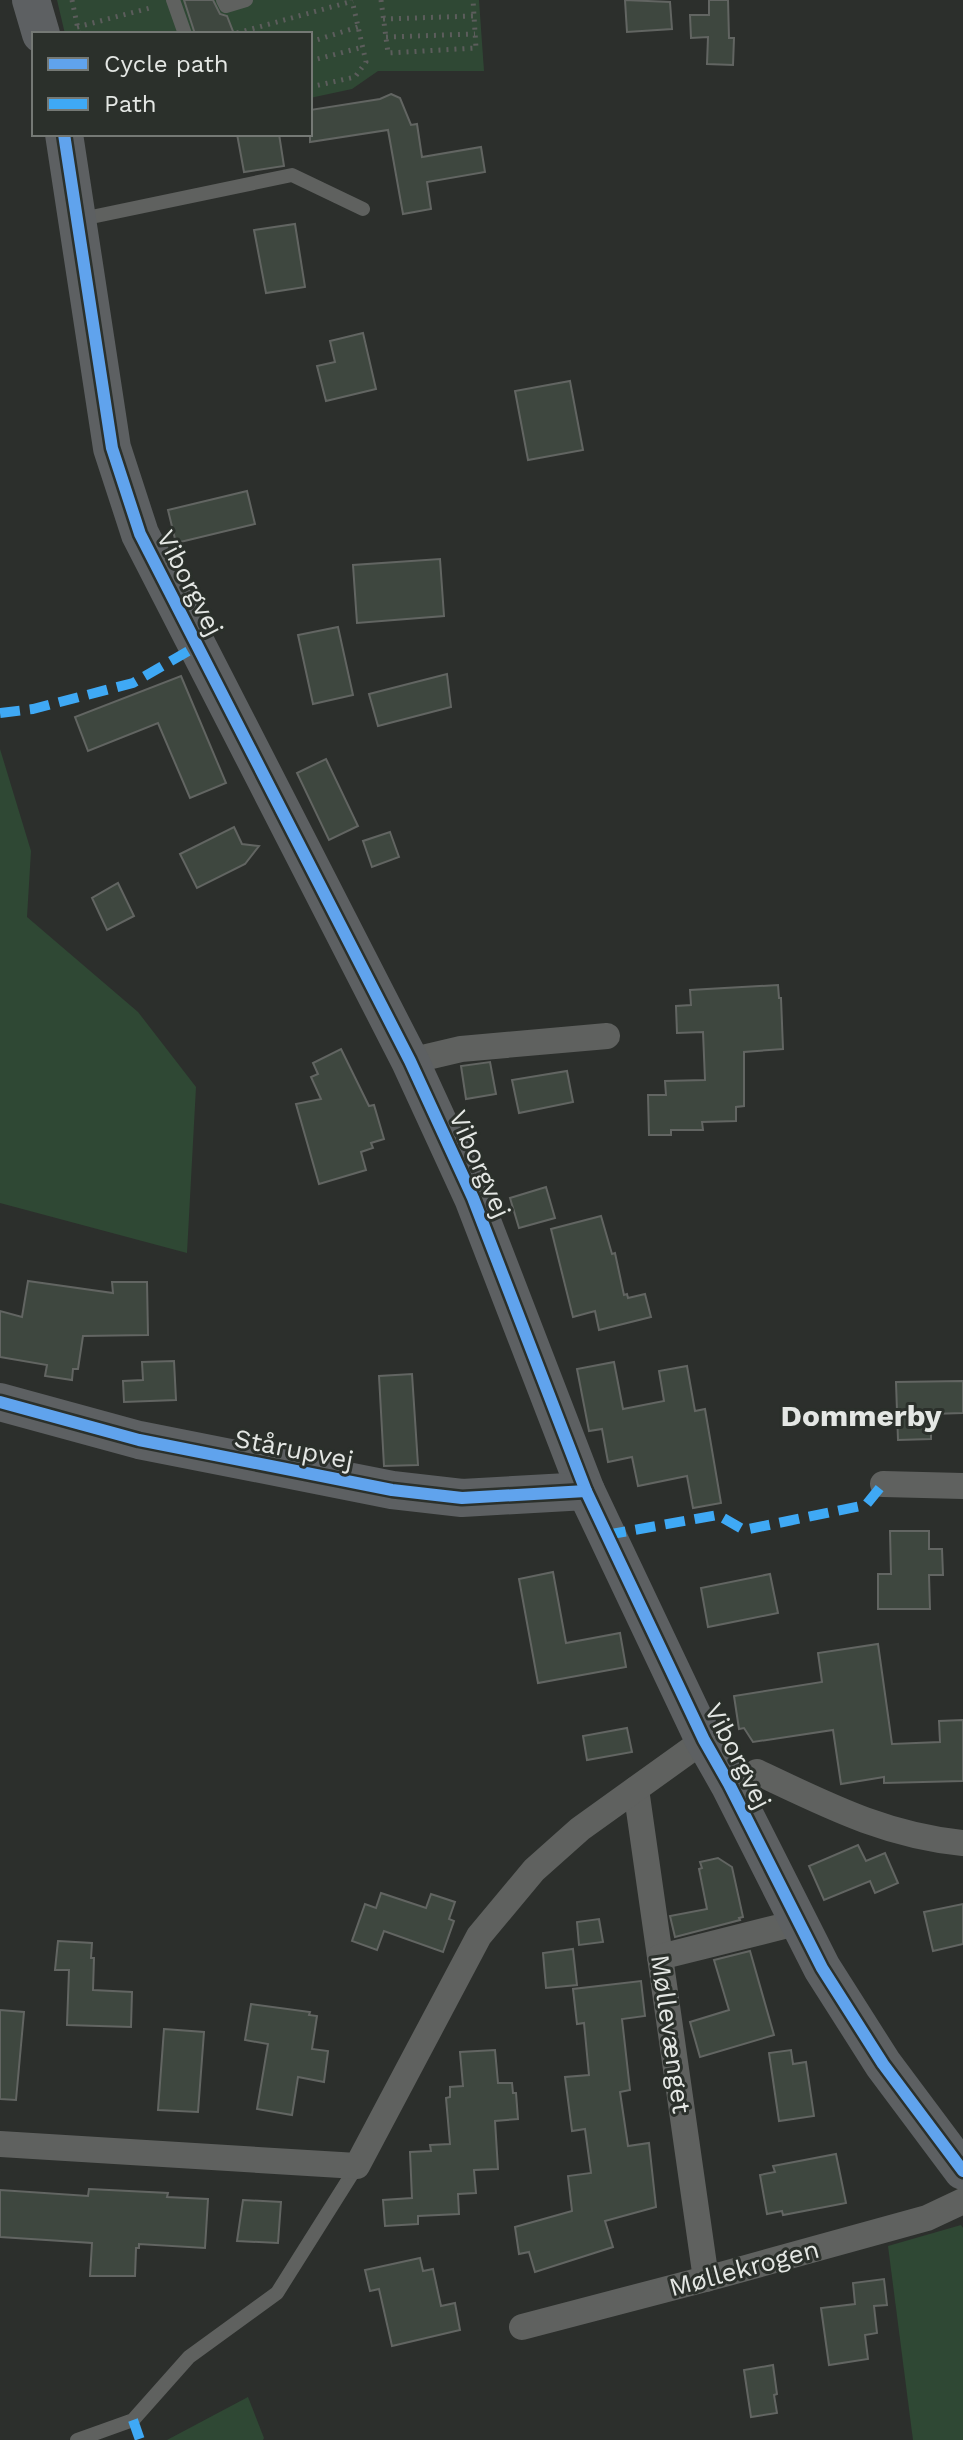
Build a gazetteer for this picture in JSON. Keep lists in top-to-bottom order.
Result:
{
  "streets": {
    "street": [
      "Viborgvej",
      "Stårupvej",
      "Møllevænget",
      "Møllekrogen"
    ]
  },
  "crossings": [
    ["Viborgvej", "Stårupvej"],
    ["Møllevænget", "Møllekrogen"]
  ],
  "districts": ["Dommerby"],
  "legend": ["Cycle path", "Path"]
}
